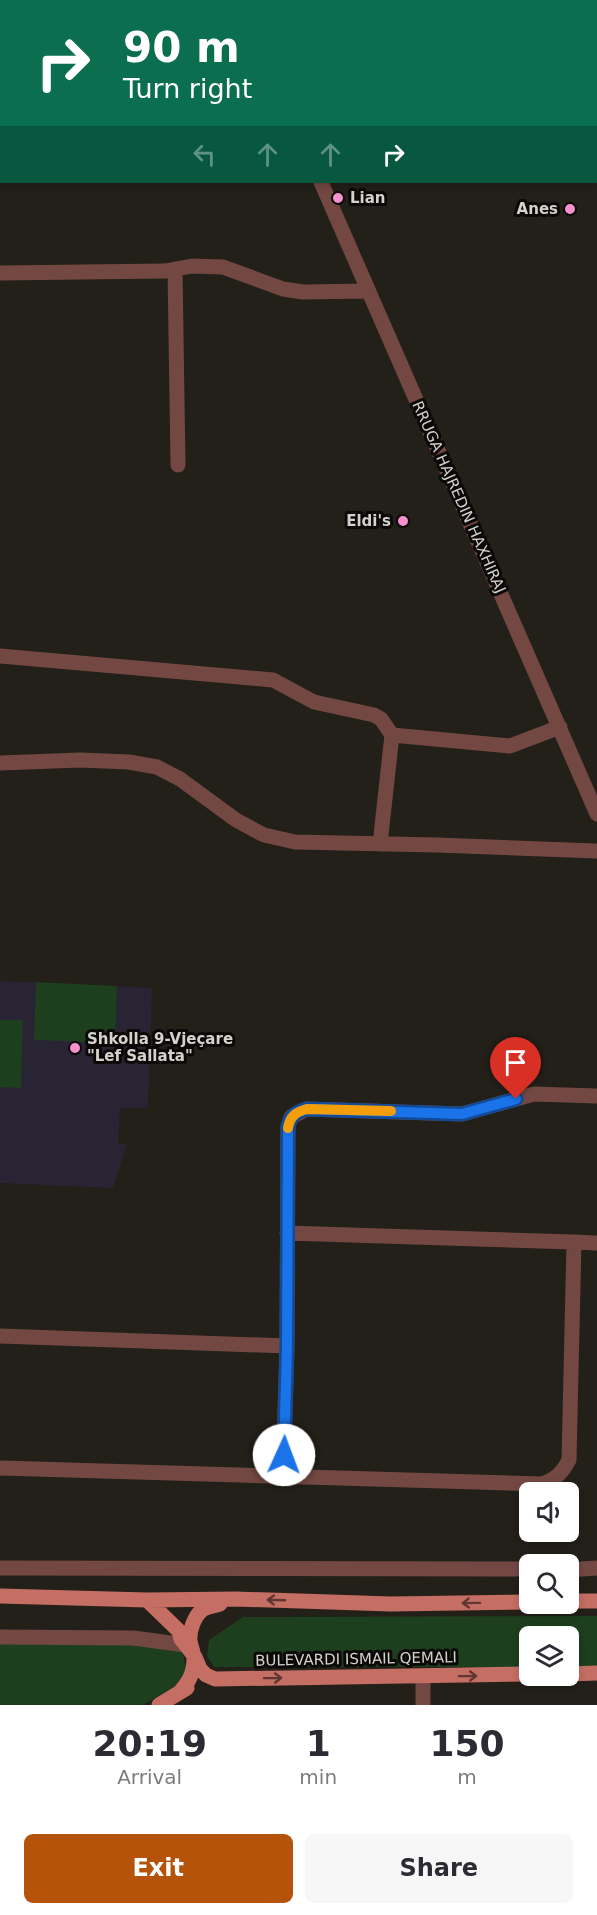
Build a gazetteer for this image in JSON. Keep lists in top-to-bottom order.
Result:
{
  "streets": {
    "main road": ["BULEVARDI ISMAIL QEMALI"],
    "street": ["RRUGA HAJREDIN HAXHIRAJ"]
  },
  "places": [
    "Lian",
    "Anes",
    "Eldi's",
    "Shkolla 9-Vjeçare \"Lef Sallata\""
  ],
  "page": {
    "turn": ["90 m", "Turn right"],
    "eta": [
      "20:19",
      "Arrival",
      "1",
      "min",
      "150",
      "m"
    ],
    "buttons": ["Exit", "Share"]
  }
}
